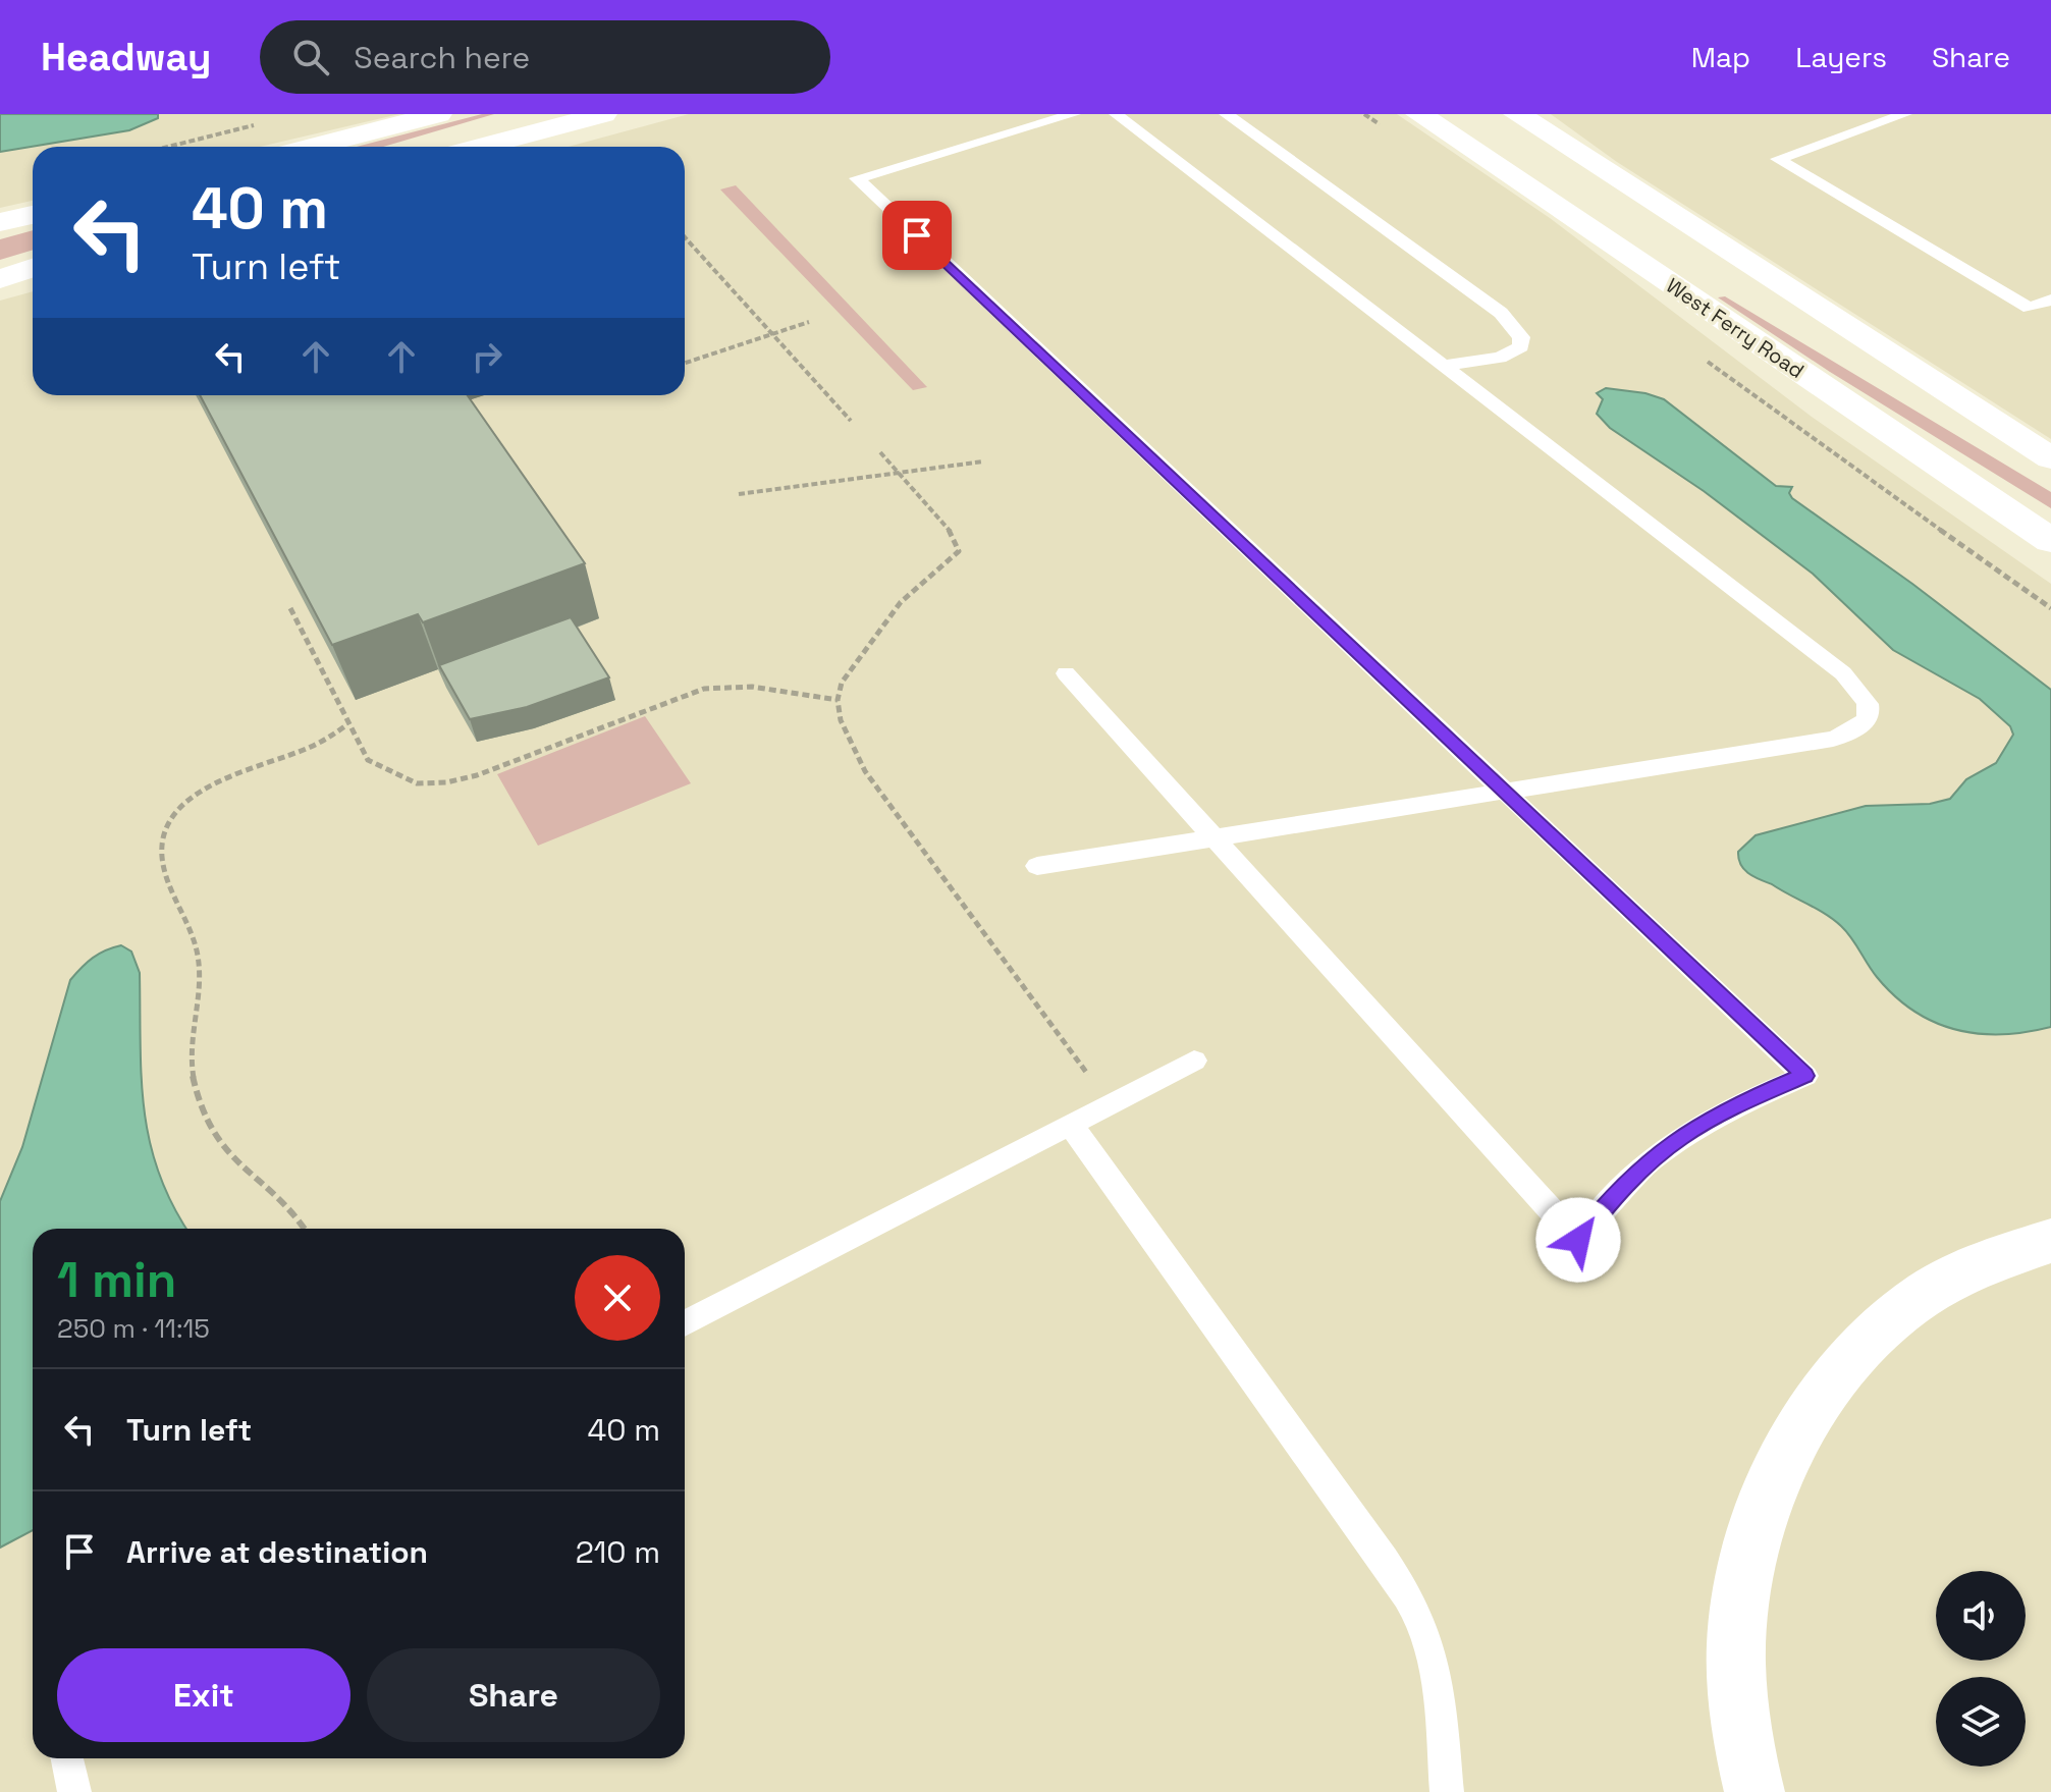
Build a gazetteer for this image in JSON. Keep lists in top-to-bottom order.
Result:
{
  "streets": {
    "main road": ["West Ferry Road"]
  },
  "page": {
    "header": "Headway",
    "search": "Search here",
    "nav": ["Map", "Layers", "Share"],
    "turn": ["40 m", "Turn left"],
    "heading": ["1 min", "250 m · 11:15"],
    "list": [
      {
        "name": "Turn left",
        "value": "40 m"
      },
      {
        "name": "Arrive at destination",
        "value": "210 m"
      }
    ],
    "buttons": ["Exit", "Share"]
  }
}
